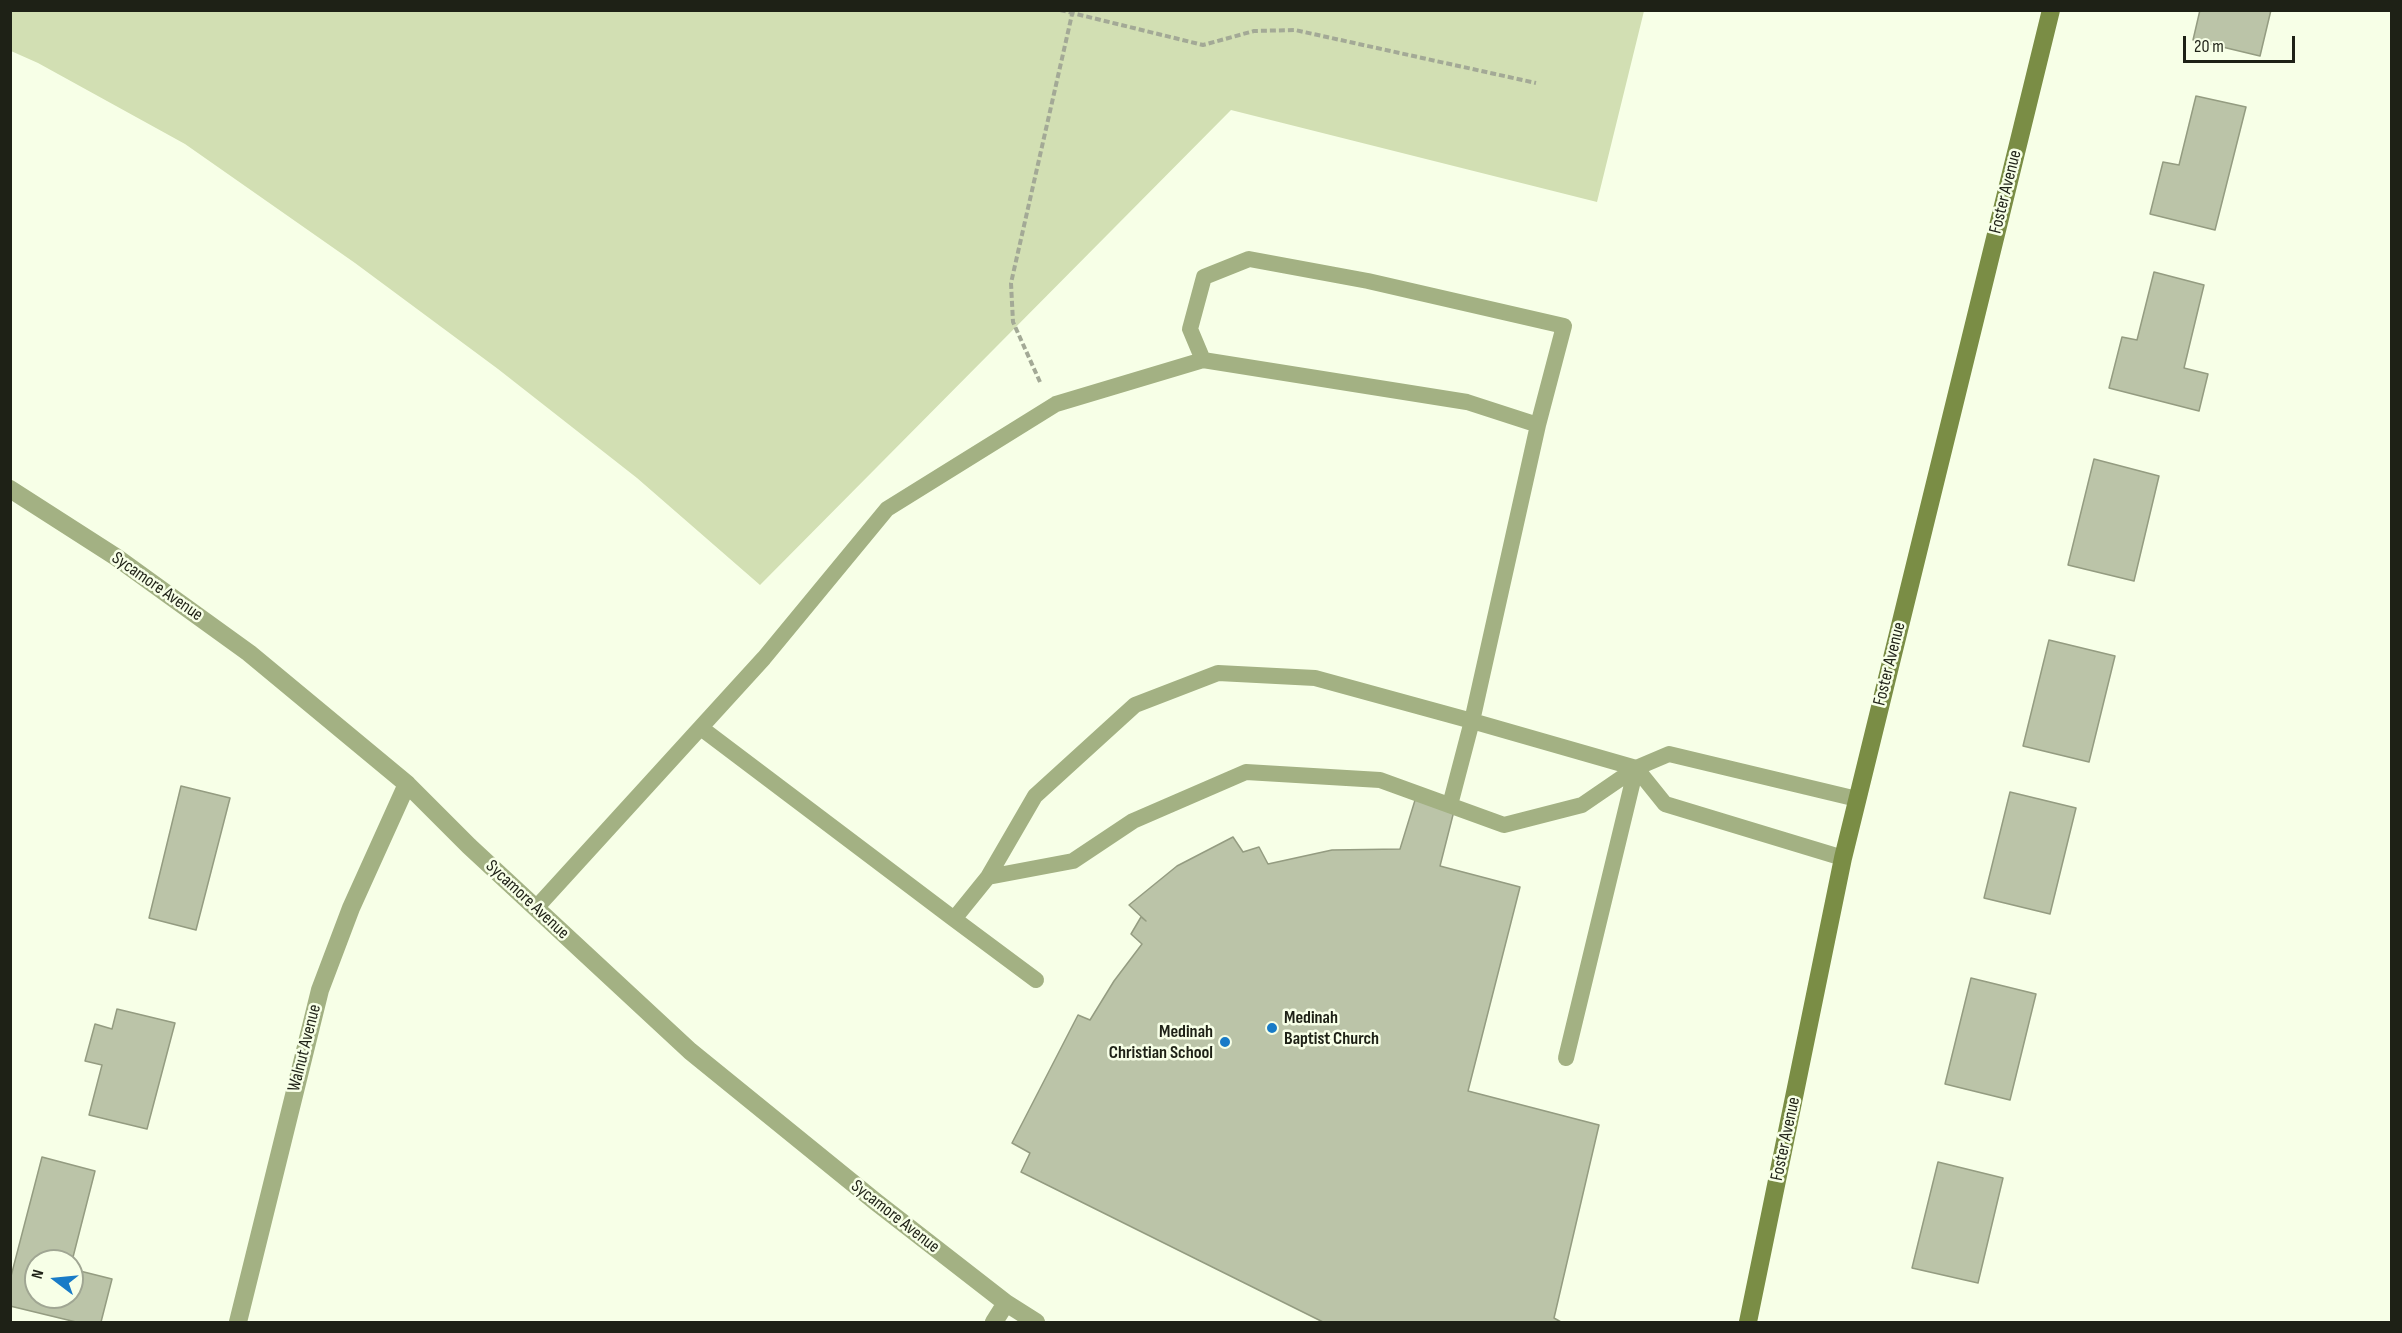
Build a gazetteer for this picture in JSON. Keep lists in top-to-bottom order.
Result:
{
  "streets": {
    "street": ["Foster Avenue", "Sycamore Avenue", "Walnut Avenue"]
  },
  "crossings": [
    ["Sycamore Avenue", "Walnut Avenue"]
  ],
  "places": ["Medinah Baptist Church", "Medinah Christian School"],
  "scale_bar": "20 m",
  "north": "left"
}
